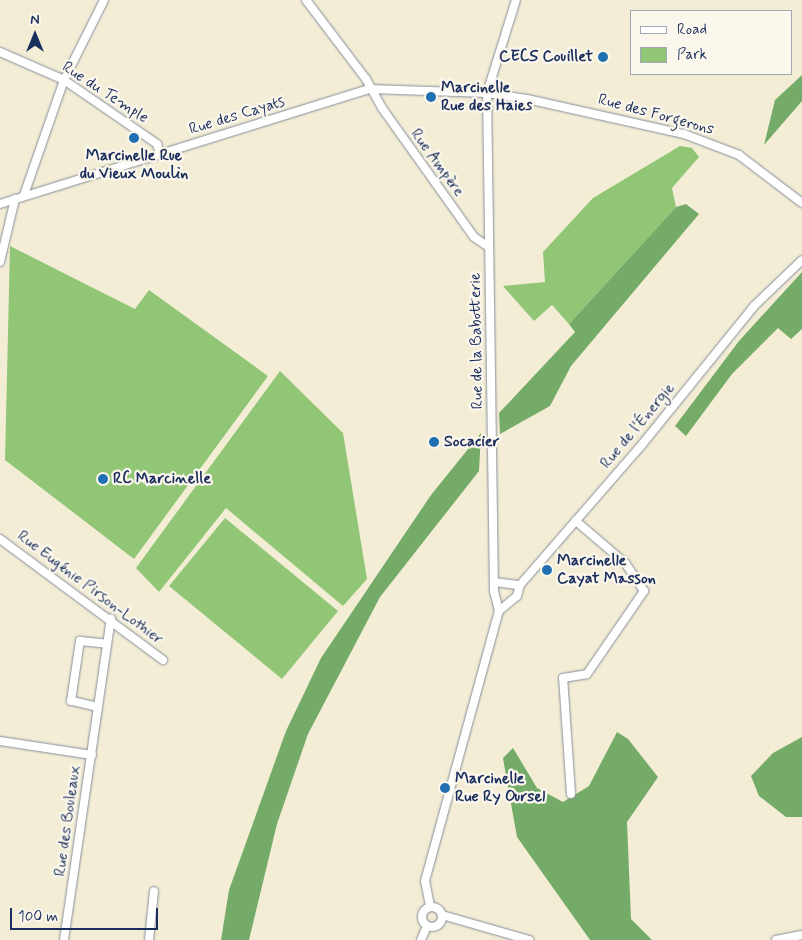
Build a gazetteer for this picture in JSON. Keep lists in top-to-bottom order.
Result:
{
  "streets": {
    "street": [
      "Rue du Temple",
      "Rue des Forgerons",
      "Rue des Cayats",
      "Rue Ampère",
      "Rue de la Babotterie",
      "Rue de l'Énergie",
      "Rue Eugénie Pirson-Lothier",
      "Rue des Bouleaux"
    ]
  },
  "crossings": [
    ["Rue du Temple", "Rue des Cayats"],
    ["Rue des Forgerons", "Rue des Cayats"],
    ["Rue des Forgerons", "Rue de la Babotterie"],
    ["Rue des Cayats", "Rue Ampère"],
    ["Rue des Cayats", "Rue de la Babotterie"],
    ["Rue Ampère", "Rue de la Babotterie"],
    ["Rue de la Babotterie", "Rue de l'Énergie"],
    ["Rue Eugénie Pirson-Lothier", "Rue des Bouleaux"]
  ],
  "places": [
    "CECS Couillet",
    "Marcinelle Rue des Haies",
    "Marcinelle Rue du Vieux Moulin",
    "Socacier",
    "RC Marcinelle",
    "Marcinelle Cayat Masson",
    "Marcinelle Rue Ry Oursel"
  ],
  "legend": ["Road", "Park"],
  "scale_bar": "100 m",
  "north": "top"
}
